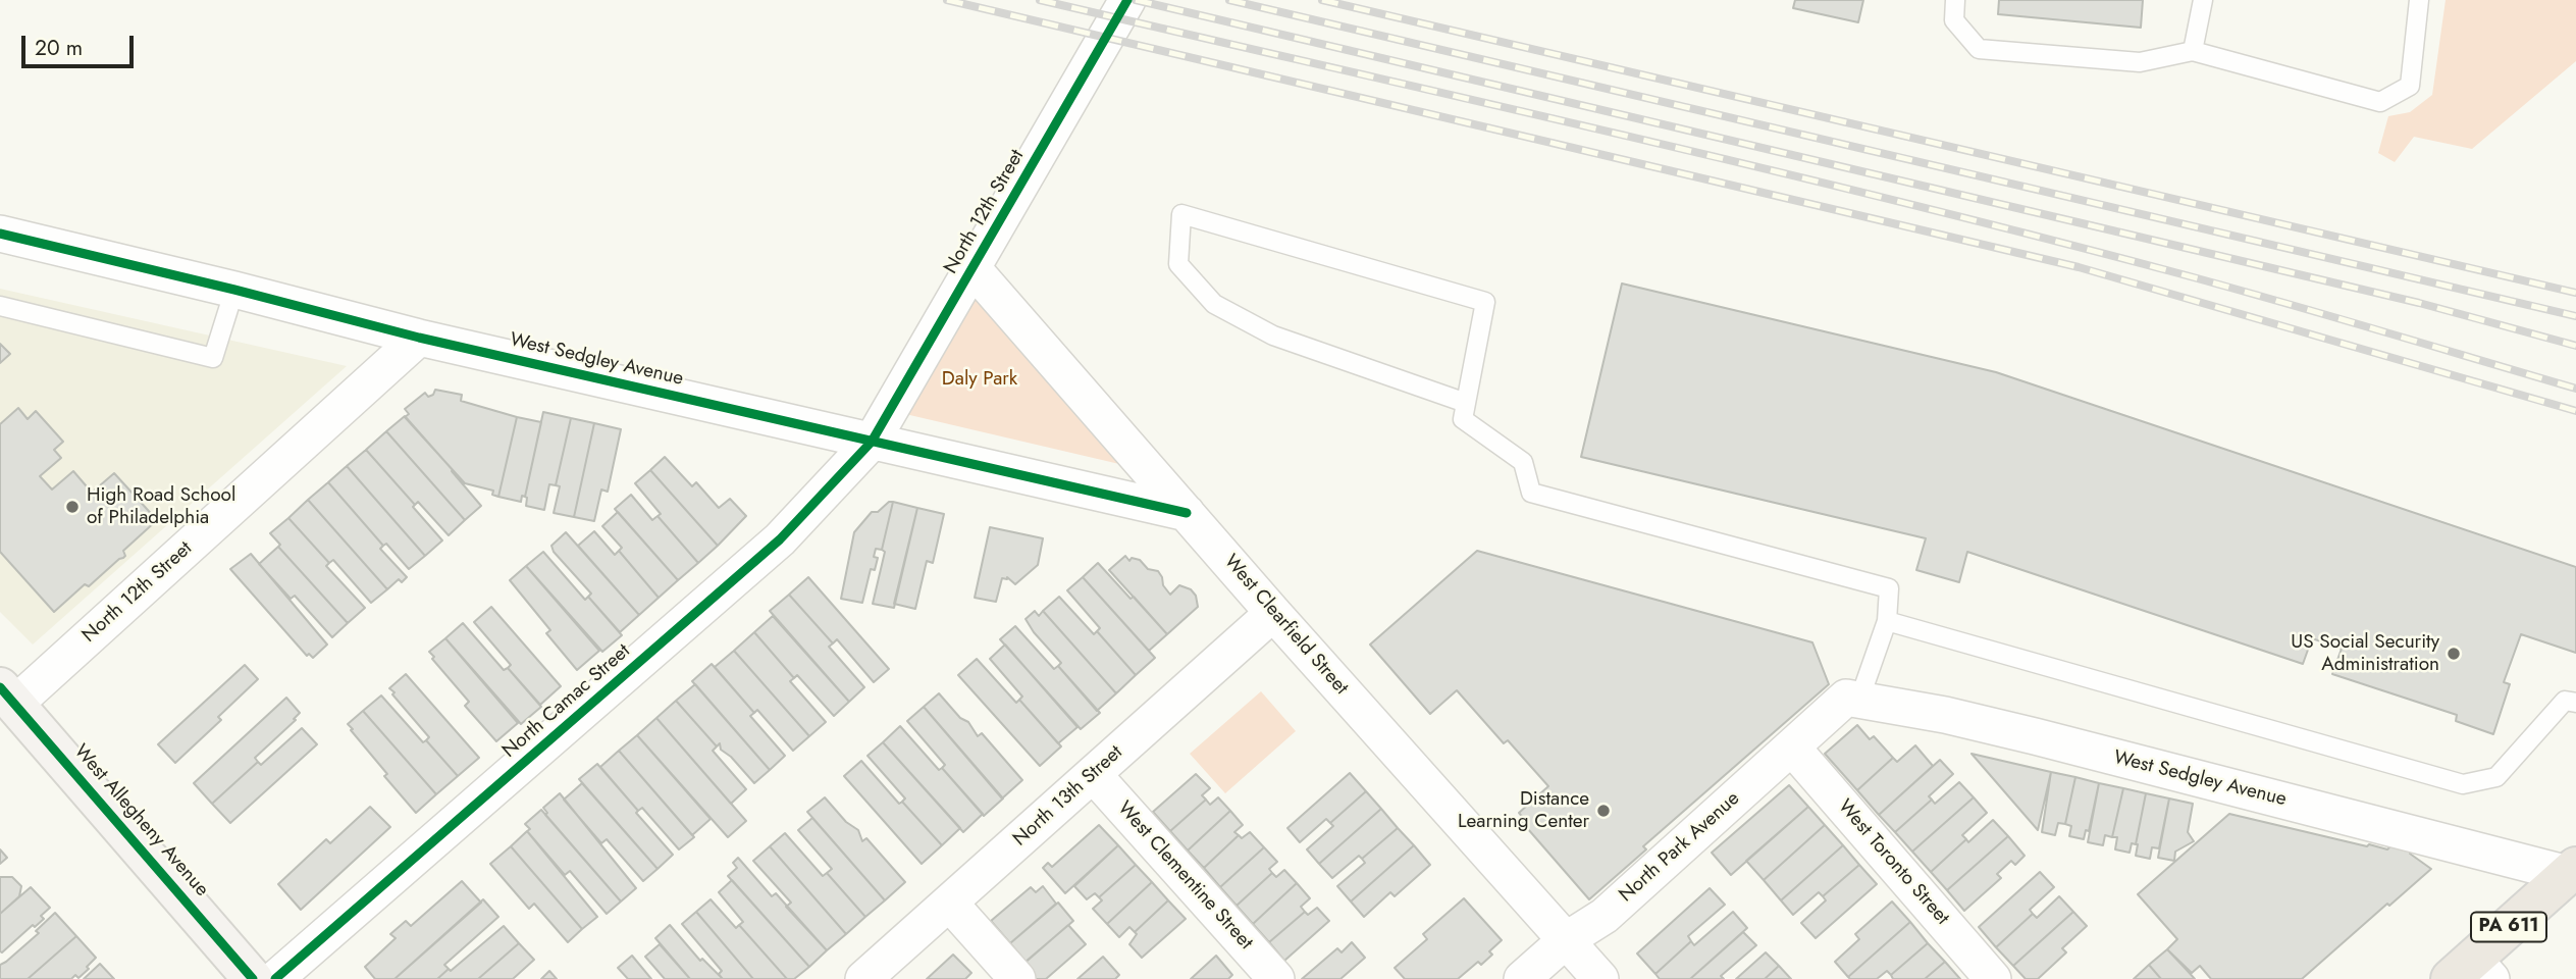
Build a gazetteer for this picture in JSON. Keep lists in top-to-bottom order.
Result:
{
  "streets": {
    "main road": ["West Allegheny Avenue", "PA 611"],
    "street": [
      "North 12th Street",
      "West Sedgley Avenue",
      "West Clearfield Street",
      "North Camac Street",
      "North 13th Street",
      "North Park Avenue",
      "West Toronto Street",
      "West Clementine Street"
    ]
  },
  "crossings": [
    ["North 12th Street", "West Sedgley Avenue"],
    ["North 12th Street", "West Clearfield Street"],
    ["North 12th Street", "North Camac Street"],
    ["North 12th Street", "West Allegheny Avenue"],
    ["West Sedgley Avenue", "West Clearfield Street"],
    ["West Sedgley Avenue", "North Camac Street"],
    ["West Sedgley Avenue", "North Park Avenue"],
    ["West Sedgley Avenue", "PA 611"],
    ["West Clearfield Street", "North 13th Street"],
    ["West Clearfield Street", "North Park Avenue"],
    ["North 13th Street", "West Clementine Street"],
    ["North Park Avenue", "West Toronto Street"]
  ],
  "parks": ["Daly Park"],
  "places": ["High Road School of Philadelphia", "US Social Security Administration", "Distance Learning Center"],
  "scale_bar": "20 m"
}
